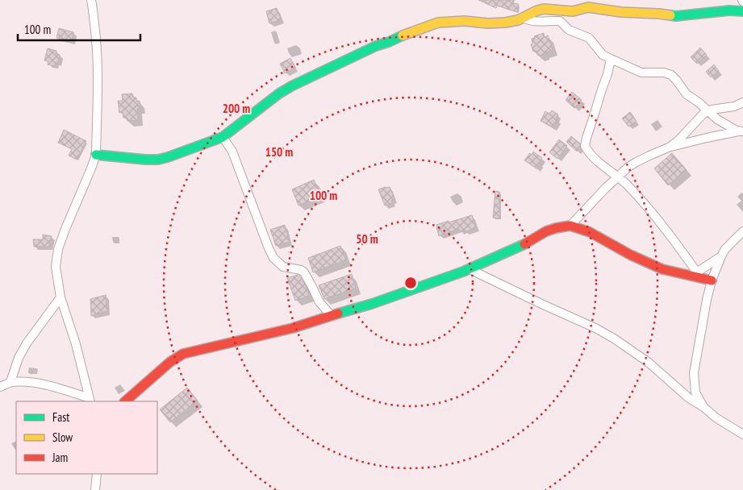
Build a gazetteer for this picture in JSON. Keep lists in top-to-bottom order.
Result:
{
  "legend": ["Fast", "Slow", "Jam"],
  "scale_bar": "100 m",
  "rings": [
    "200 m",
    "150 m",
    "100 m",
    "50 m"
  ]
}
